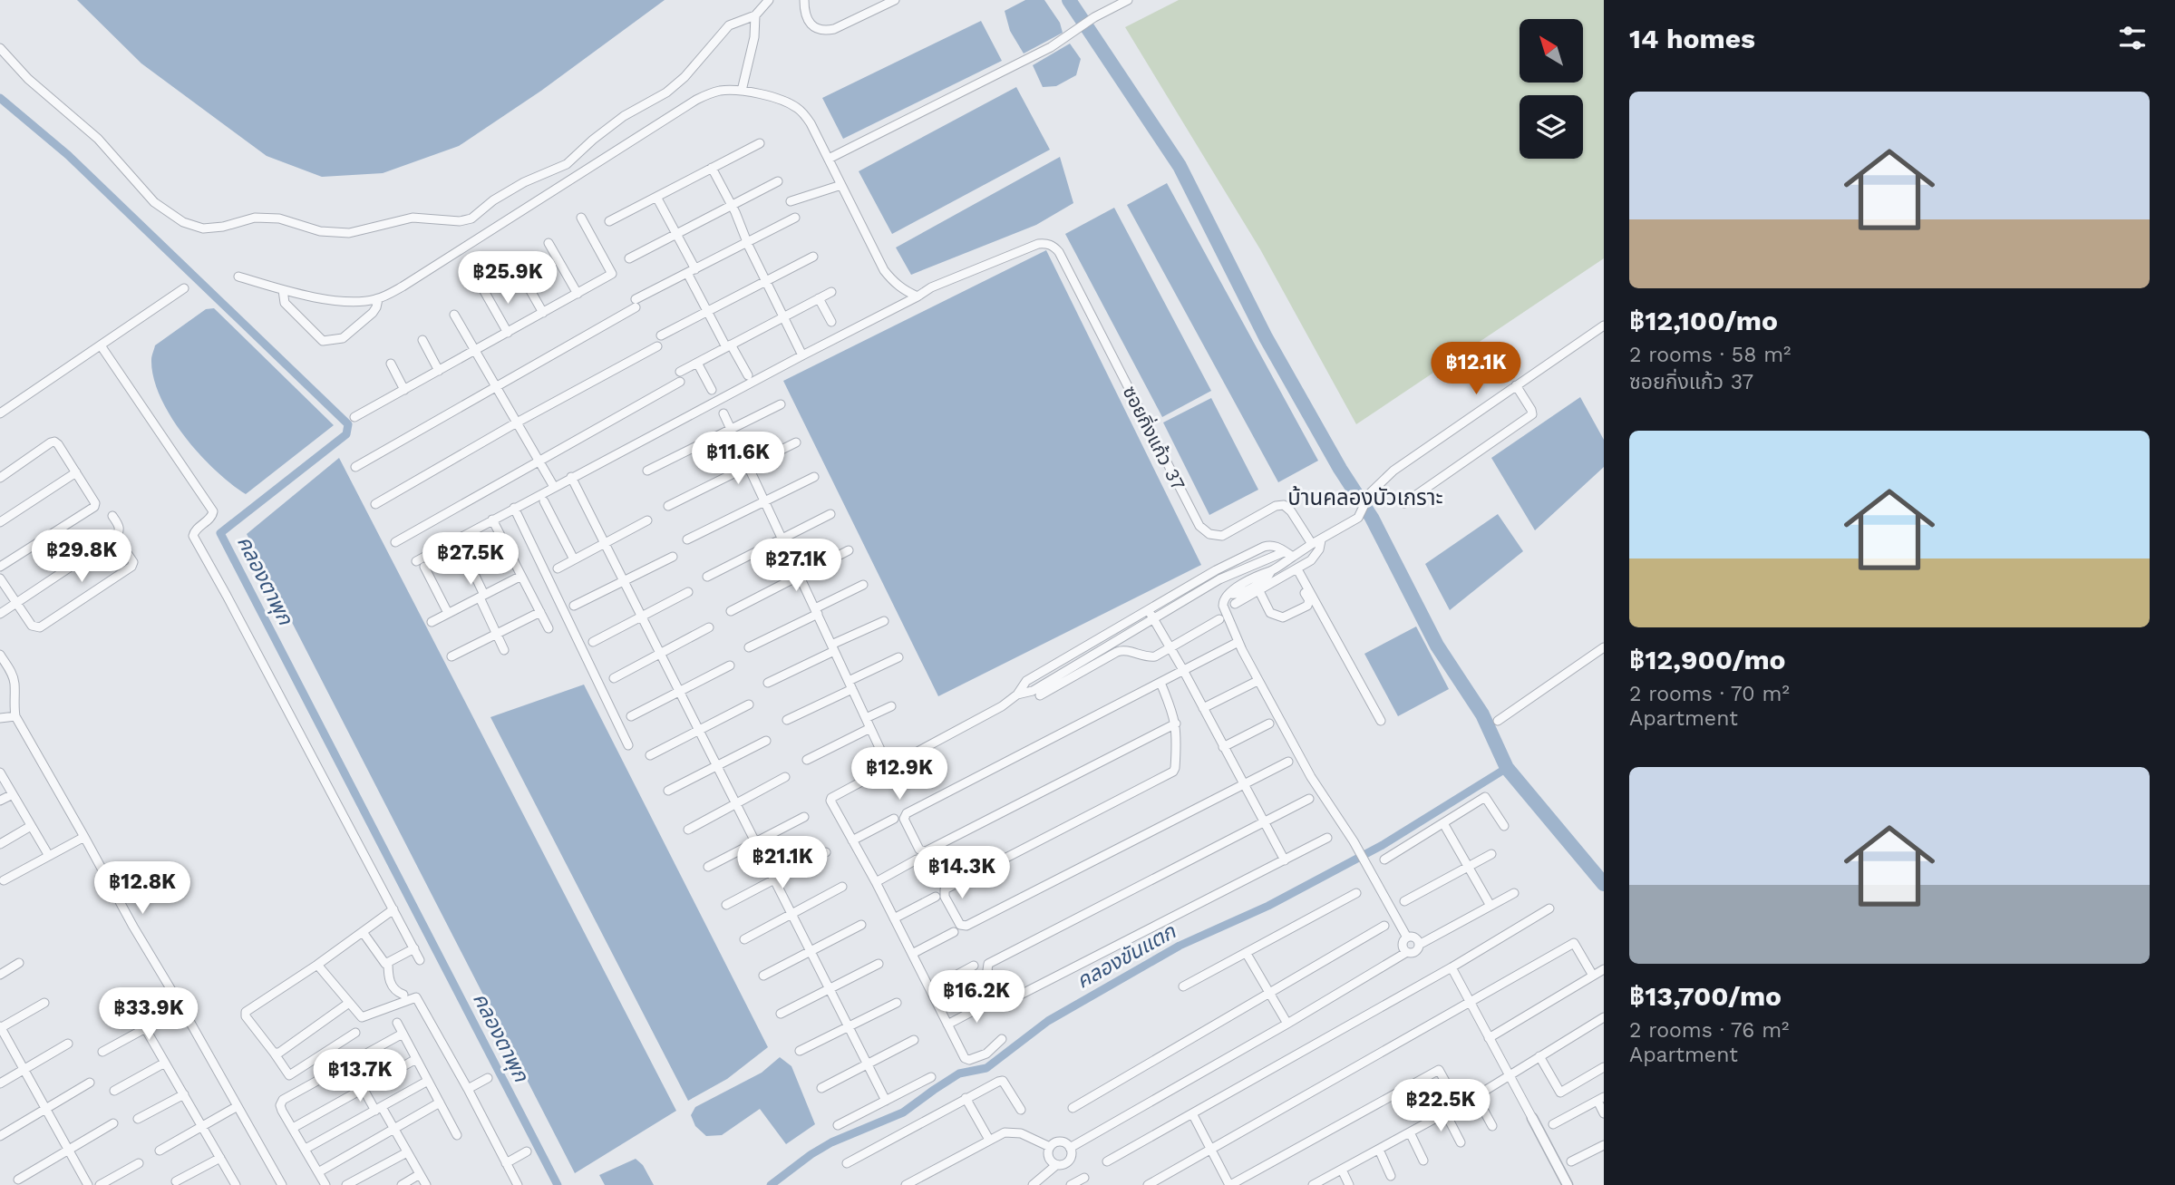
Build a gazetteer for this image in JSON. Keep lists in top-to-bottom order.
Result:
{
  "streets": {
    "street": ["ซอยกิ่งแก้ว 37"]
  },
  "districts": ["บ้านคลองบัวเกราะ"],
  "water": ["คลองตาพุก", "คลองขันแตก"],
  "north": "top left",
  "page": {
    "heading": "14 homes",
    "list": [
      {
        "name": "฿12,100/mo",
        "note": "2 rooms · 58 m² · ซอยกิ่งแก้ว 37"
      },
      {
        "name": "฿12,900/mo",
        "note": "2 rooms · 70 m² · Apartment"
      },
      {
        "name": "฿13,700/mo",
        "note": "2 rooms · 76 m² · Apartment"
      }
    ],
    "price": [
      "฿25.9K",
      "฿12.1K",
      "฿11.6K",
      "฿29.8K",
      "฿27.5K",
      "฿27.1K",
      "฿12.9K",
      "฿21.1K",
      "฿14.3K",
      "฿12.8K",
      "฿16.2K",
      "฿33.9K",
      "฿13.7K",
      "฿22.5K"
    ]
  }
}
